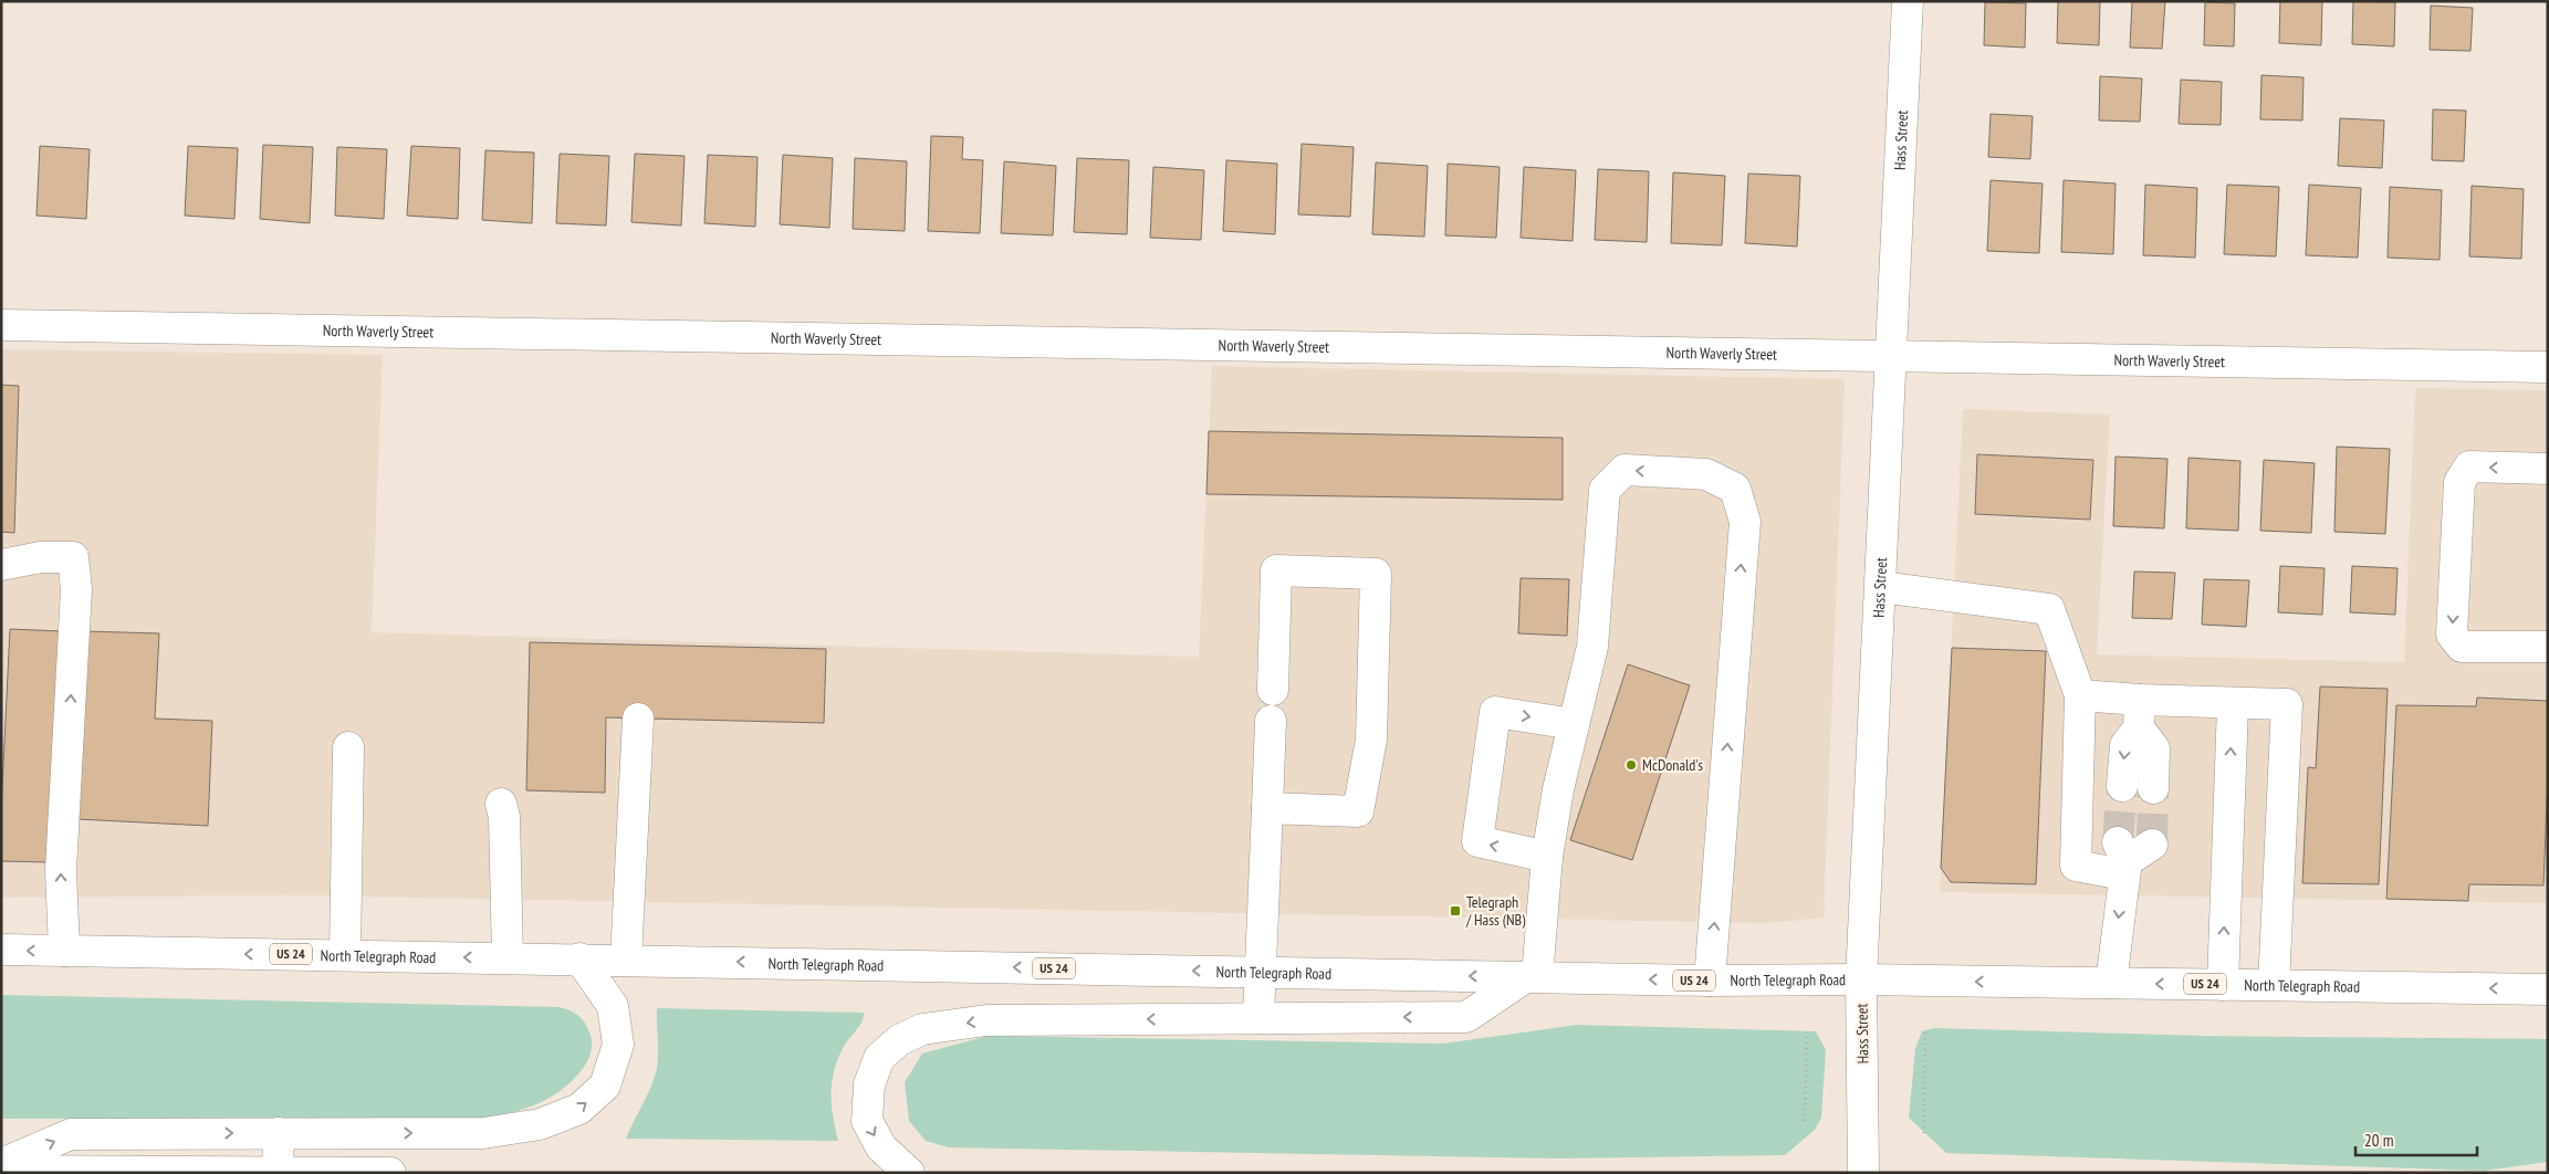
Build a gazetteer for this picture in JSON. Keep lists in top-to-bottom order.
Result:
{
  "streets": {
    "main road": [
      "Hass Street",
      "North Waverly Street",
      "US 24",
      "North Telegraph Road"
    ]
  },
  "crossings": [
    ["Hass Street", "North Waverly Street"],
    ["Hass Street", "North Telegraph Road"]
  ],
  "places": {
    "other": ["McDonald's"],
    "transit": ["Telegraph / Hass (NB)"]
  },
  "scale_bar": "20 m"
}
